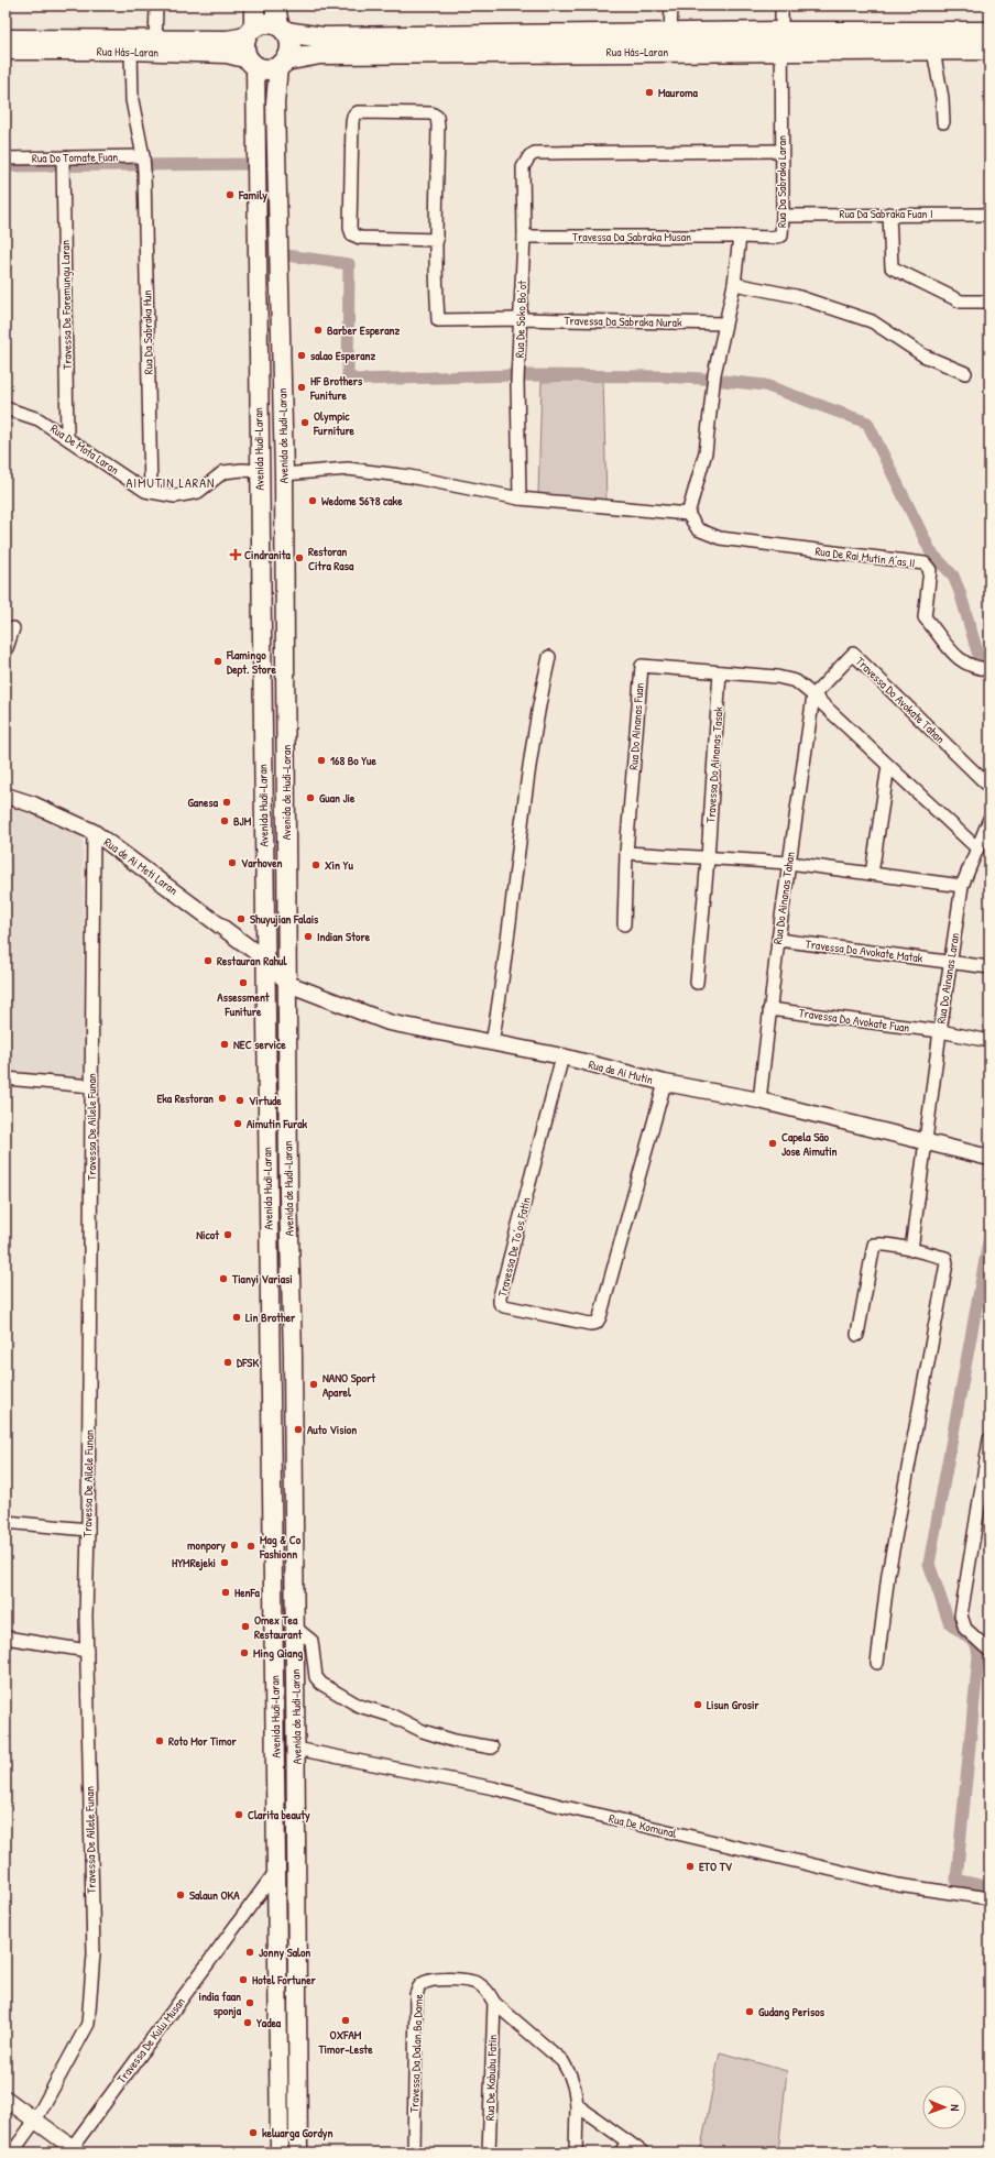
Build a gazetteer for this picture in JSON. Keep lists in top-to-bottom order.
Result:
{
  "streets": {
    "main road": ["Rua Hás-Laran", "Avenida de Hudi-Laran", "Avenida Hudi-Laran"],
    "street": [
      "Rua Do Tomate Fuan",
      "Rua Da Sabraka Laran",
      "Rua Da Sabraka Fuan I",
      "Travessa Da Sabraka Musan",
      "Travessa De Foremungu Laran",
      "Rua De Soko Bo’ot",
      "Travessa Da Sabraka Nurak",
      "Rua Da Sabraka Hun",
      "Rua De Mota Laran",
      "Rua De Rai Mutin A’as II",
      "Travessa Do Avokate Tahan",
      "Rua Do Ainanas Fuan",
      "Travessa Do Ainanas Tasak",
      "Rua de Ai Meti Laran",
      "Rua Do Ainanas Tahan",
      "Travessa Do Avokate Matak",
      "Rua Do Ainanas Laran",
      "Travessa Do Avokate Fuan",
      "Rua de Ai Mutin",
      "Travessa De Ailele Funan",
      "Travessa De To’os Fatin",
      "Rua De Komunal",
      "Travessa De Kulu Musan",
      "Travessa Da Dalan Ba Dame",
      "Rua De Kabubu Fatin"
    ]
  },
  "crossings": [
    ["Rua Hás-Laran", "Rua Da Sabraka Laran"],
    ["Rua Hás-Laran", "Avenida de Hudi-Laran"],
    ["Rua Hás-Laran", "Avenida Hudi-Laran"],
    ["Rua Do Tomate Fuan", "Travessa De Foremungu Laran"],
    ["Rua Do Tomate Fuan", "Rua Da Sabraka Hun"],
    ["Rua Da Sabraka Laran", "Rua Da Sabraka Fuan I"],
    ["Rua Da Sabraka Laran", "Travessa Da Sabraka Musan"],
    ["Rua Da Sabraka Laran", "Rua De Soko Bo’ot"],
    ["Travessa Da Sabraka Musan", "Rua De Soko Bo’ot"],
    ["Travessa De Foremungu Laran", "Rua De Mota Laran"],
    ["Rua De Soko Bo’ot", "Travessa Da Sabraka Nurak"],
    ["Rua Da Sabraka Hun", "Rua De Mota Laran"],
    ["Avenida de Hudi-Laran", "Avenida Hudi-Laran"],
    ["Avenida de Hudi-Laran", "Rua de Ai Mutin"],
    ["Avenida de Hudi-Laran", "Rua De Komunal"],
    ["Rua De Mota Laran", "Avenida Hudi-Laran"],
    ["Avenida Hudi-Laran", "Rua de Ai Meti Laran"],
    ["Avenida Hudi-Laran", "Rua de Ai Mutin"],
    ["Avenida Hudi-Laran", "Travessa De Kulu Musan"],
    ["Travessa Do Avokate Tahan", "Rua Do Ainanas Fuan"],
    ["Travessa Do Avokate Tahan", "Rua Do Ainanas Tahan"],
    ["Rua Do Ainanas Fuan", "Travessa Do Ainanas Tasak"],
    ["Rua Do Ainanas Fuan", "Rua Do Ainanas Tahan"],
    ["Rua Do Ainanas Fuan", "Rua Do Ainanas Laran"],
    ["Rua de Ai Meti Laran", "Rua de Ai Mutin"],
    ["Rua de Ai Meti Laran", "Travessa De Ailele Funan"],
    ["Rua Do Ainanas Tahan", "Travessa Do Avokate Matak"],
    ["Rua Do Ainanas Tahan", "Travessa Do Avokate Fuan"],
    ["Rua Do Ainanas Tahan", "Rua de Ai Mutin"],
    ["Travessa Do Avokate Matak", "Rua Do Ainanas Laran"],
    ["Rua Do Ainanas Laran", "Travessa Do Avokate Fuan"],
    ["Rua Do Ainanas Laran", "Rua de Ai Mutin"],
    ["Rua de Ai Mutin", "Travessa De To’os Fatin"],
    ["Travessa Da Dalan Ba Dame", "Rua De Kabubu Fatin"]
  ],
  "districts": ["AIMUTIN LARAN"],
  "places": {
    "other": [
      "Mauroma",
      "Family",
      "Barber Esperanz",
      "salao Esperanz",
      "HF Brothers Funiture",
      "Olympic Furniture",
      "Wedome 5678 cake",
      "Restoran Citra Rasa",
      "Flamingo Dept. Store",
      "168 Bo Yue",
      "Guan Jie",
      "Ganesa",
      "BJM",
      "Varhoven",
      "Xin Yu",
      "Shuyujian Falais",
      "Indian Store",
      "Restauran Rahul",
      "Assessment Funiture",
      "NEC service",
      "Eka Restoran",
      "Virtude",
      "Aimutin Furak",
      "Capela São Jose Aimutin",
      "Nicot",
      "Tianyi Variasi",
      "Lin Brother",
      "DFSK",
      "NANO Sport Aparel",
      "Auto Vision",
      "monpory",
      "Mag & Co Fashionn",
      "HYMRejeki",
      "HenFa",
      "Omex Tea Restaurant",
      "Ming Qiang",
      "Lisun Grosir",
      "Roto Mor Timor",
      "Clarita beauty",
      "ETO TV",
      "Salaun OKA",
      "Jonny Salon",
      "Hotel Fortuner",
      "india faan sponja",
      "Gudang Perisos",
      "OXFAM Timor-Leste",
      "Yadea",
      "keluarga Gordyn"
    ],
    "health": ["Cindranita"]
  },
  "north": "right"
}
